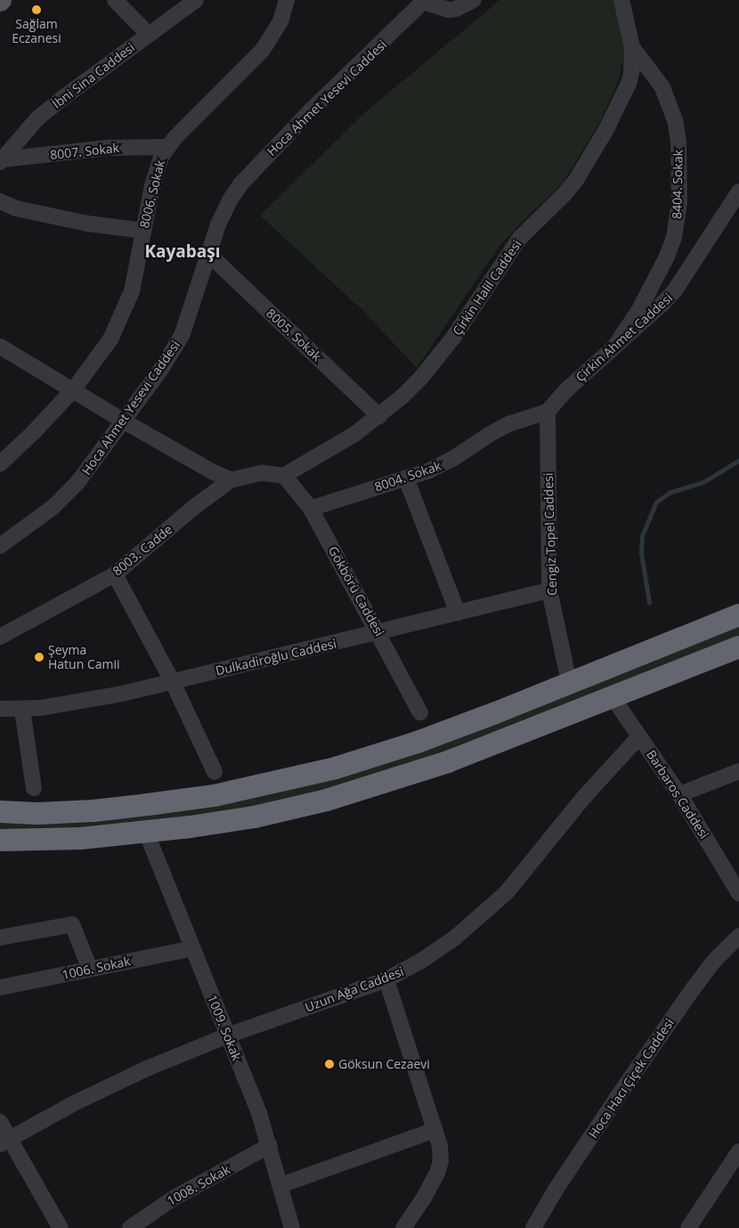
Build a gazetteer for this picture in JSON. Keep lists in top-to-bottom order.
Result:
{
  "streets": {
    "street": [
      "İbni Sina Caddesi",
      "Hoca Ahmet Yesevi Caddesi",
      "8007. Sokak",
      "8404. Sokak",
      "8006. Sokak",
      "Çirkin Halil Caddesi",
      "8005. Sokak",
      "Çirkin Ahmet Caddesi",
      "8004. Sokak",
      "Cengiz Topel Caddesi",
      "8003. Cadde",
      "Gökbörü Caddesi",
      "Dulkadiroğlu Caddesi",
      "Barbaros Caddesi",
      "1006. Sokak",
      "Uzun Ağa Caddesi",
      "1009. Sokak",
      "Hoca Hacı Çiçek Caddesi",
      "1008. Sokak"
    ]
  },
  "crossings": [
    ["İbni Sina Caddesi", "8007. Sokak"],
    ["Hoca Ahmet Yesevi Caddesi", "8005. Sokak"],
    ["8007. Sokak", "8006. Sokak"],
    ["8404. Sokak", "Çirkin Halil Caddesi"],
    ["8404. Sokak", "Çirkin Ahmet Caddesi"],
    ["Çirkin Halil Caddesi", "8005. Sokak"],
    ["Çirkin Halil Caddesi", "Gökbörü Caddesi"],
    ["Çirkin Ahmet Caddesi", "8004. Sokak"],
    ["Çirkin Ahmet Caddesi", "Cengiz Topel Caddesi"],
    ["8004. Sokak", "Cengiz Topel Caddesi"],
    ["8004. Sokak", "Gökbörü Caddesi"],
    ["Cengiz Topel Caddesi", "Dulkadiroğlu Caddesi"],
    ["Gökbörü Caddesi", "Dulkadiroğlu Caddesi"],
    ["Barbaros Caddesi", "Uzun Ağa Caddesi"],
    ["1006. Sokak", "1009. Sokak"],
    ["Uzun Ağa Caddesi", "1009. Sokak"],
    ["1009. Sokak", "1008. Sokak"]
  ],
  "districts": ["Kayabaşı"],
  "places": ["Sağlam Eczanesi", "Şeyma Hatun Camii", "Göksun Cezaevi"]
}
